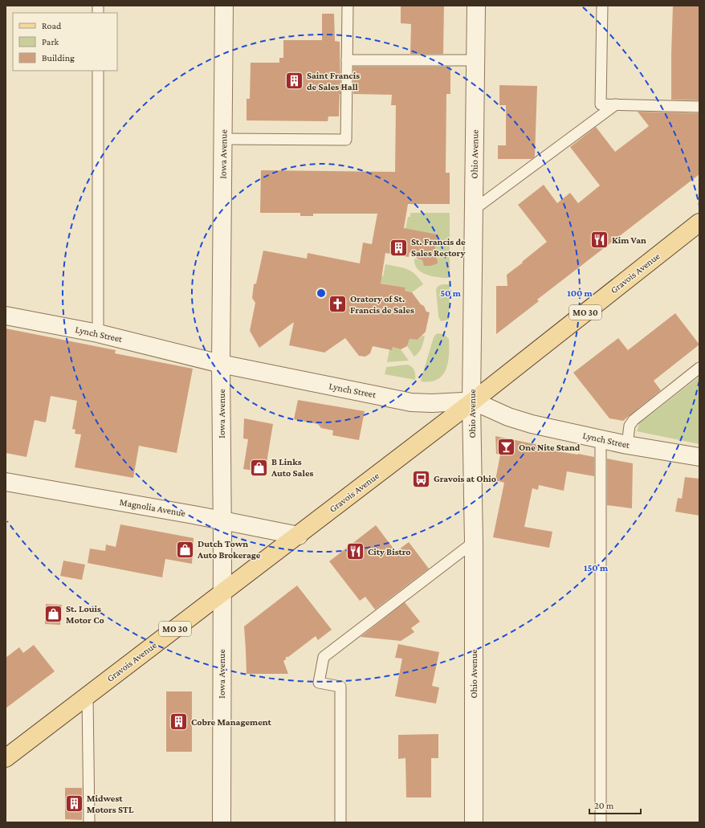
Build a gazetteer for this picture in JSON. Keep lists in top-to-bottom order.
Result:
{
  "streets": {
    "main road": ["Gravois Avenue", "MO 30"],
    "street": [
      "Iowa Avenue",
      "Ohio Avenue",
      "Lynch Street",
      "Magnolia Avenue"
    ]
  },
  "crossings": [
    ["Iowa Avenue", "Gravois Avenue"],
    ["Iowa Avenue", "Lynch Street"],
    ["Iowa Avenue", "Magnolia Avenue"],
    ["Ohio Avenue", "Gravois Avenue"],
    ["Ohio Avenue", "Lynch Street"],
    ["Gravois Avenue", "Lynch Street"],
    ["Gravois Avenue", "Magnolia Avenue"]
  ],
  "places": {
    "building": [
      "Saint Francis de Sales Hall",
      "St. Francis de Sales Rectory",
      "Cobre Management",
      "Midwest Motors STL"
    ],
    "restaurant": ["Kim Van", "City Bistro"],
    "church": ["Oratory of St. Francis de Sales"],
    "bar": ["One Nite Stand"],
    "shop": ["B Links Auto Sales", "Dutch Town Auto Brokerage", "St. Louis Motor Co"],
    "bus stop": ["Gravois at Ohio"]
  },
  "legend": ["Road", "Park", "Building"],
  "scale_bar": "20 m",
  "rings": ["50 m", "100 m", "150 m"]
}
